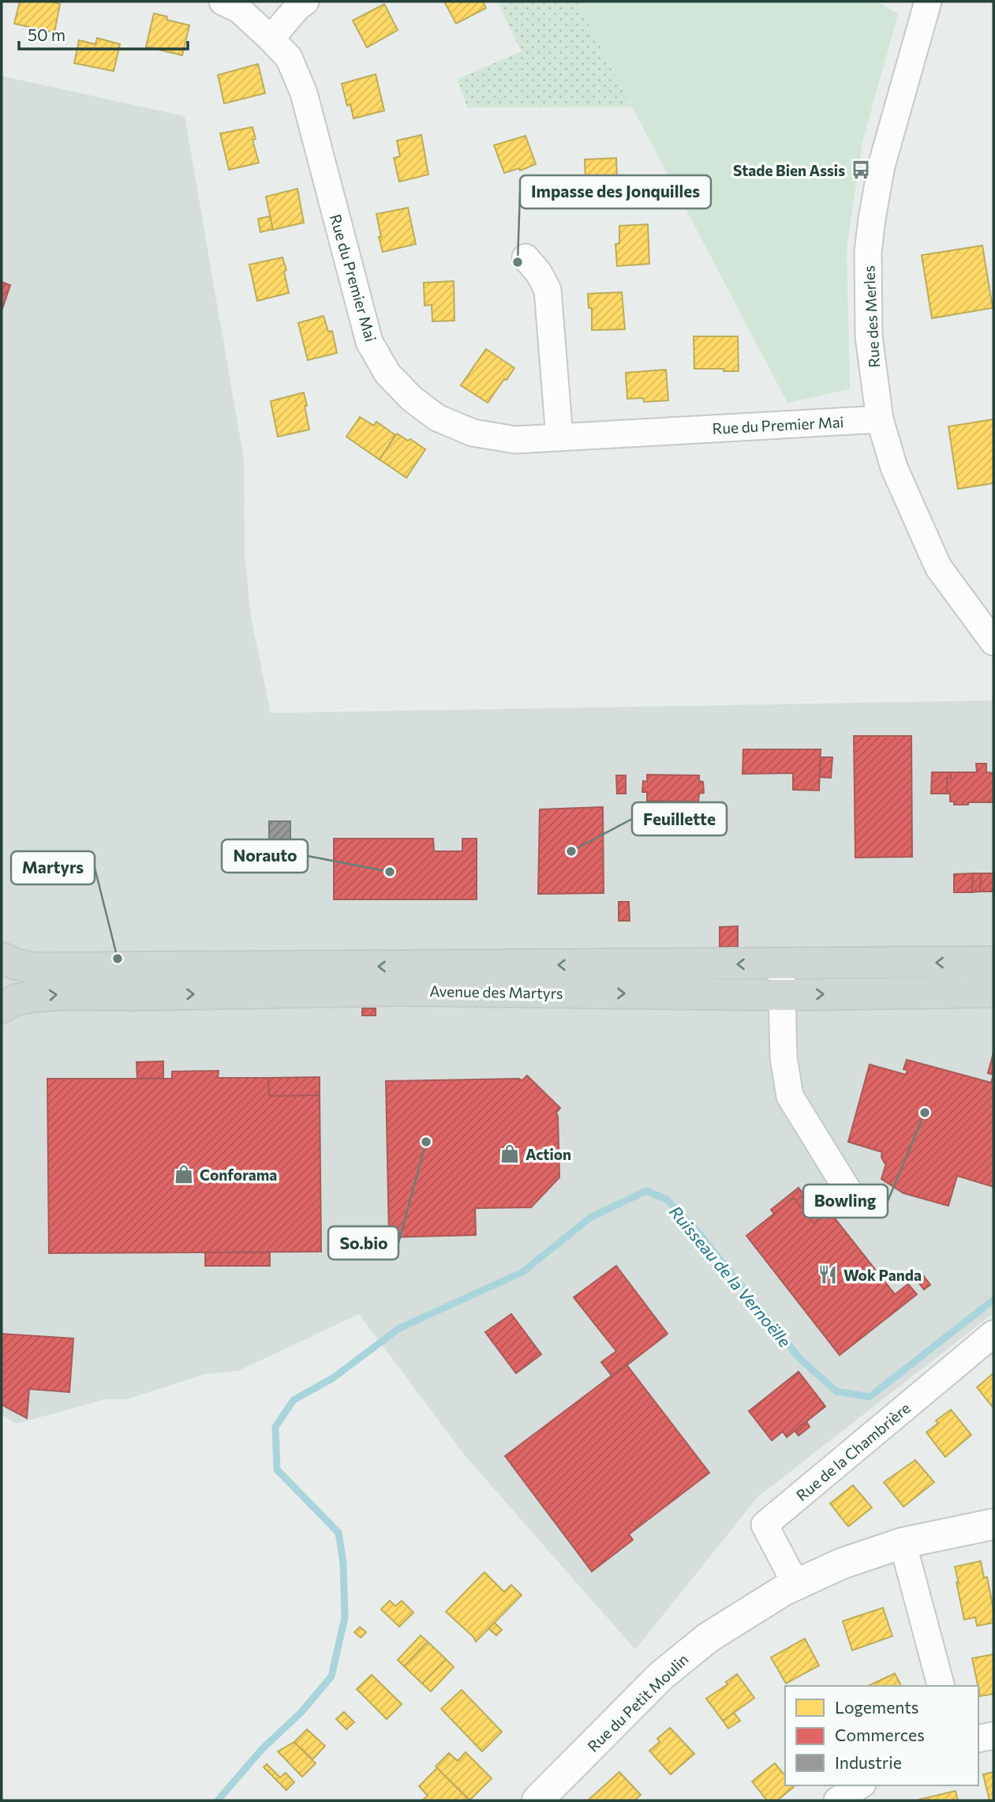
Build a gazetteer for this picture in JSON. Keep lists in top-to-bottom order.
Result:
{
  "streets": {
    "main road": ["Avenue des Martyrs"],
    "street": [
      "Rue du Premier Mai",
      "Rue des Merles",
      "Rue de la Chambrière",
      "Rue du Petit Moulin"
    ]
  },
  "crossings": [
    ["Rue du Premier Mai", "Rue des Merles"],
    ["Rue de la Chambrière", "Rue du Petit Moulin"]
  ],
  "water": ["Ruisseau de la Vernoëlle"],
  "places": {
    "bus stop": ["Stade Bien Assis"],
    "other": [
      "Impasse des Jonquilles",
      "Feuillette",
      "Norauto",
      "Martyrs",
      "Bowling",
      "So.bio"
    ],
    "shop": ["Action", "Conforama"],
    "restaurant": ["Wok Panda"]
  },
  "legend": ["Logements", "Commerces", "Industrie"],
  "scale_bar": "50 m"
}
